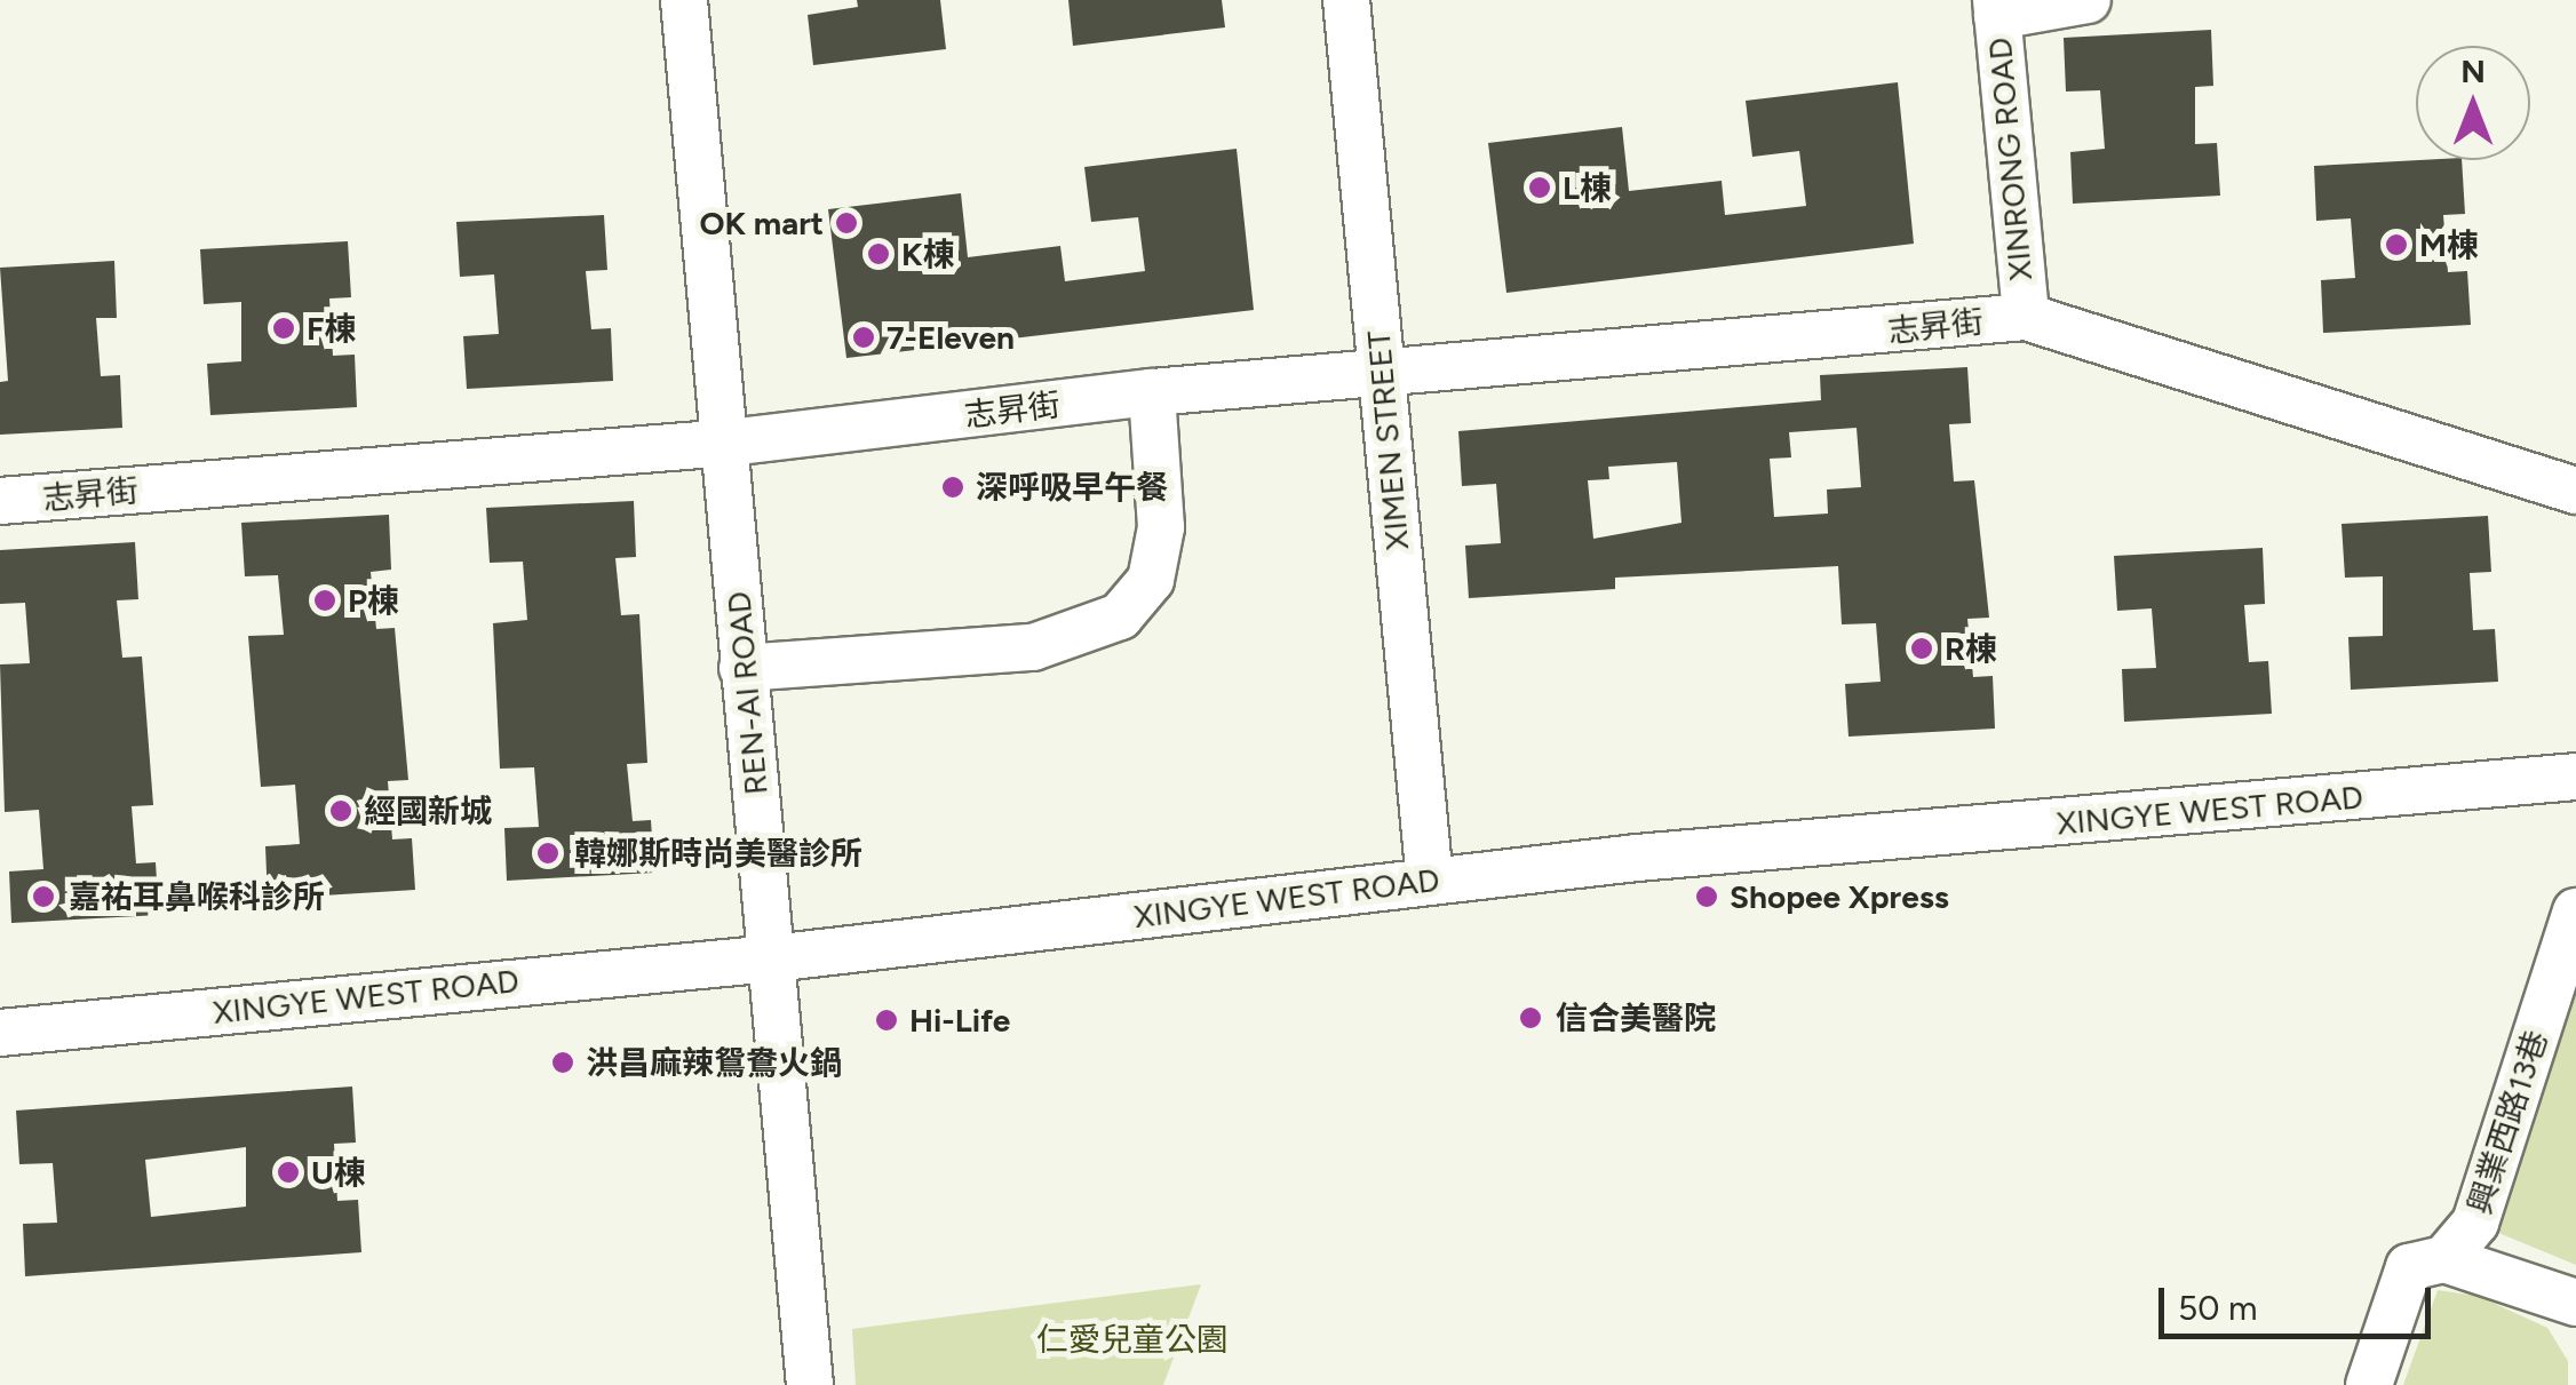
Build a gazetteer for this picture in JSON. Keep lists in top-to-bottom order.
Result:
{
  "streets": {
    "street": [
      "XINRONG ROAD",
      "志昇街",
      "XIMEN STREET",
      "REN-AI ROAD",
      "XINGYE WEST ROAD",
      "興業西路13巷"
    ]
  },
  "crossings": [
    ["XINRONG ROAD", "志昇街"],
    ["志昇街", "XIMEN STREET"],
    ["志昇街", "REN-AI ROAD"],
    ["XIMEN STREET", "XINGYE WEST ROAD"],
    ["REN-AI ROAD", "XINGYE WEST ROAD"]
  ],
  "parks": ["仁愛兒童公園"],
  "places": [
    "L棟",
    "OK mart",
    "M棟",
    "K棟",
    "F棟",
    "7-Eleven",
    "深呼吸早午餐",
    "P棟",
    "R棟",
    "經國新城",
    "韓娜斯時尚美醫診所",
    "嘉祐耳鼻喉科診所",
    "Shopee Xpress",
    "信合美醫院",
    "Hi-Life",
    "洪昌麻辣鴛鴦火鍋",
    "U棟"
  ],
  "scale_bar": "50 m",
  "north": "top"
}
